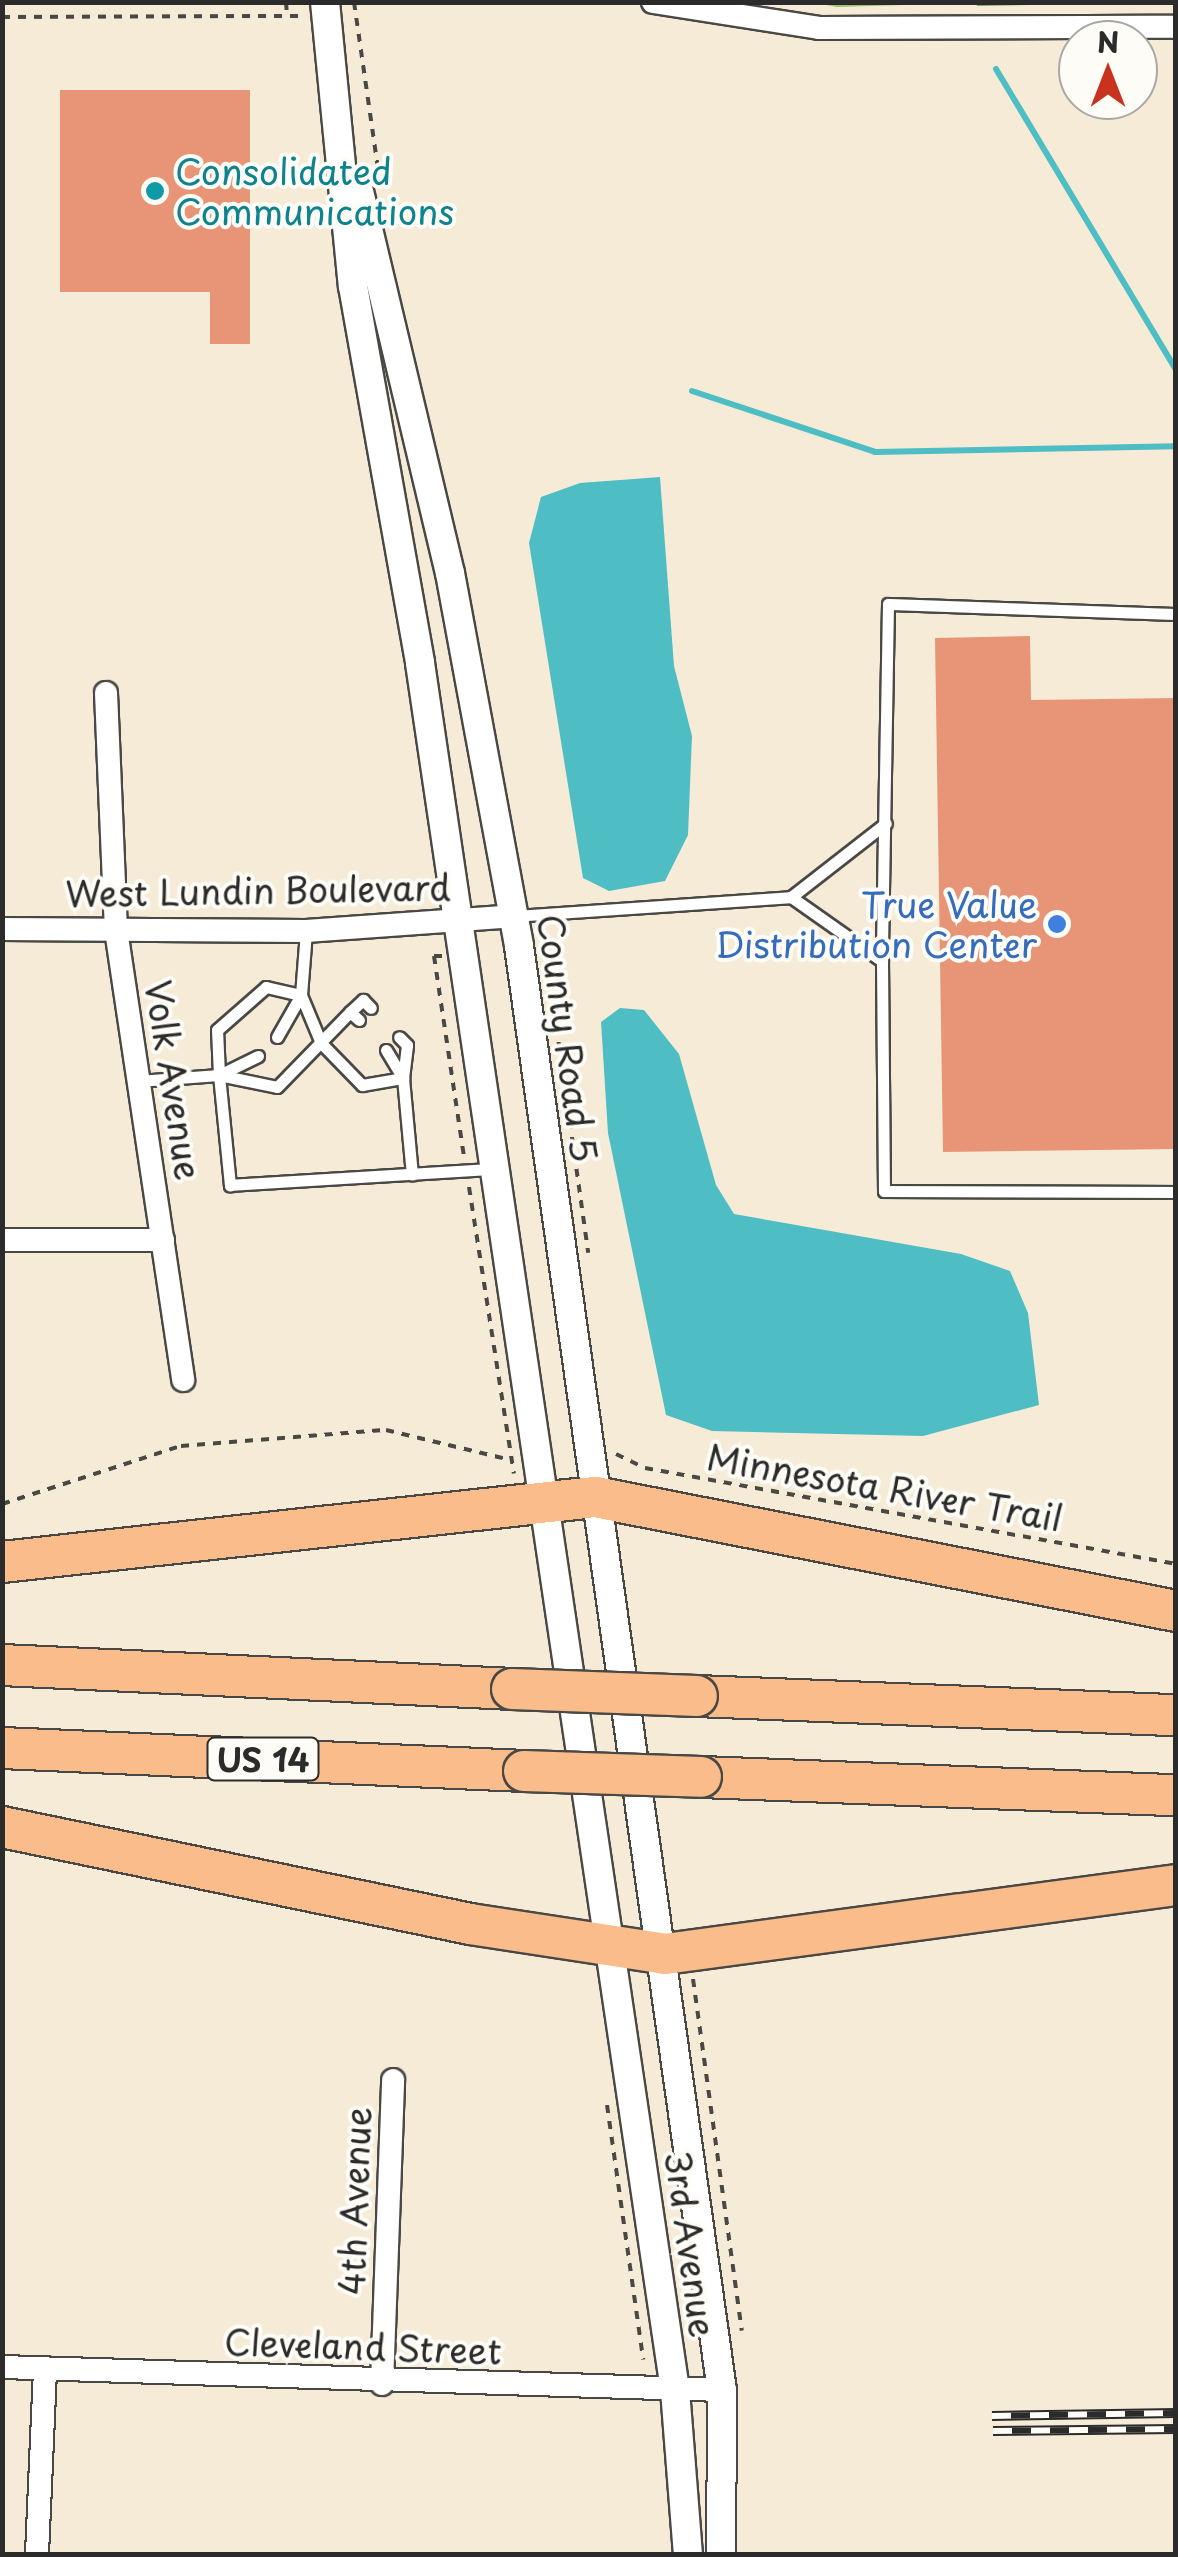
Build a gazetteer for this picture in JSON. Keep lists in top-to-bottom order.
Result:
{
  "streets": {
    "highway": ["US 14"],
    "street": [
      "West Lundin Boulevard",
      "County Road 5",
      "Volk Avenue",
      "4th Avenue",
      "3rd Avenue",
      "Cleveland Street"
    ],
    "path": ["Minnesota River Trail"]
  },
  "crossings": [
    ["West Lundin Boulevard", "County Road 5"],
    ["West Lundin Boulevard", "Volk Avenue"],
    ["County Road 5", "Minnesota River Trail"],
    ["County Road 5", "3rd Avenue"],
    ["4th Avenue", "Cleveland Street"],
    ["3rd Avenue", "Cleveland Street"]
  ],
  "places": ["Consolidated Communications", "True Value Distribution Center"],
  "north": "top"
}
